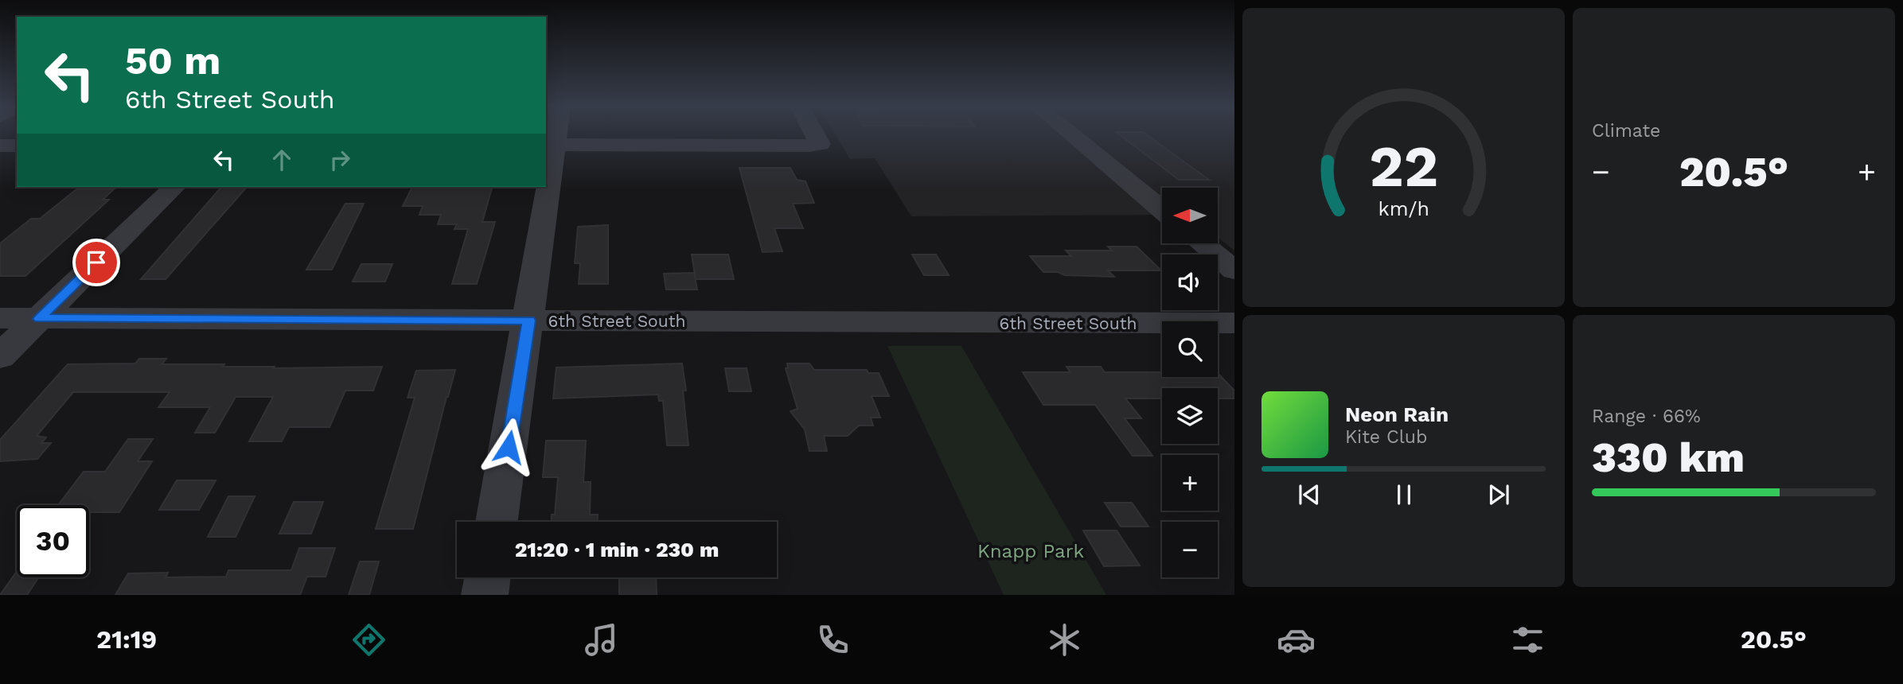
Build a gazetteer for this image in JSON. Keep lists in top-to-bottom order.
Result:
{
  "streets": {
    "street": ["6th Street South"]
  },
  "parks": ["Knapp Park"],
  "north": "left",
  "page": {
    "tile": [
      "Climate",
      ["Range · 66%", "330 km"]
    ],
    "turn": ["50 m", "6th Street South"],
    "heat": ["−", "20.5°", "+"],
    "map_buttons": ["+", "−"],
    "song": ["Neon Rain", "Kite Club"],
    "limit": "30",
    "trip": "21:20 · 1 min · 230 m",
    "tabs": ["21:19", "20.5°"],
    "gauge": ["22", "km/h"]
  }
}
